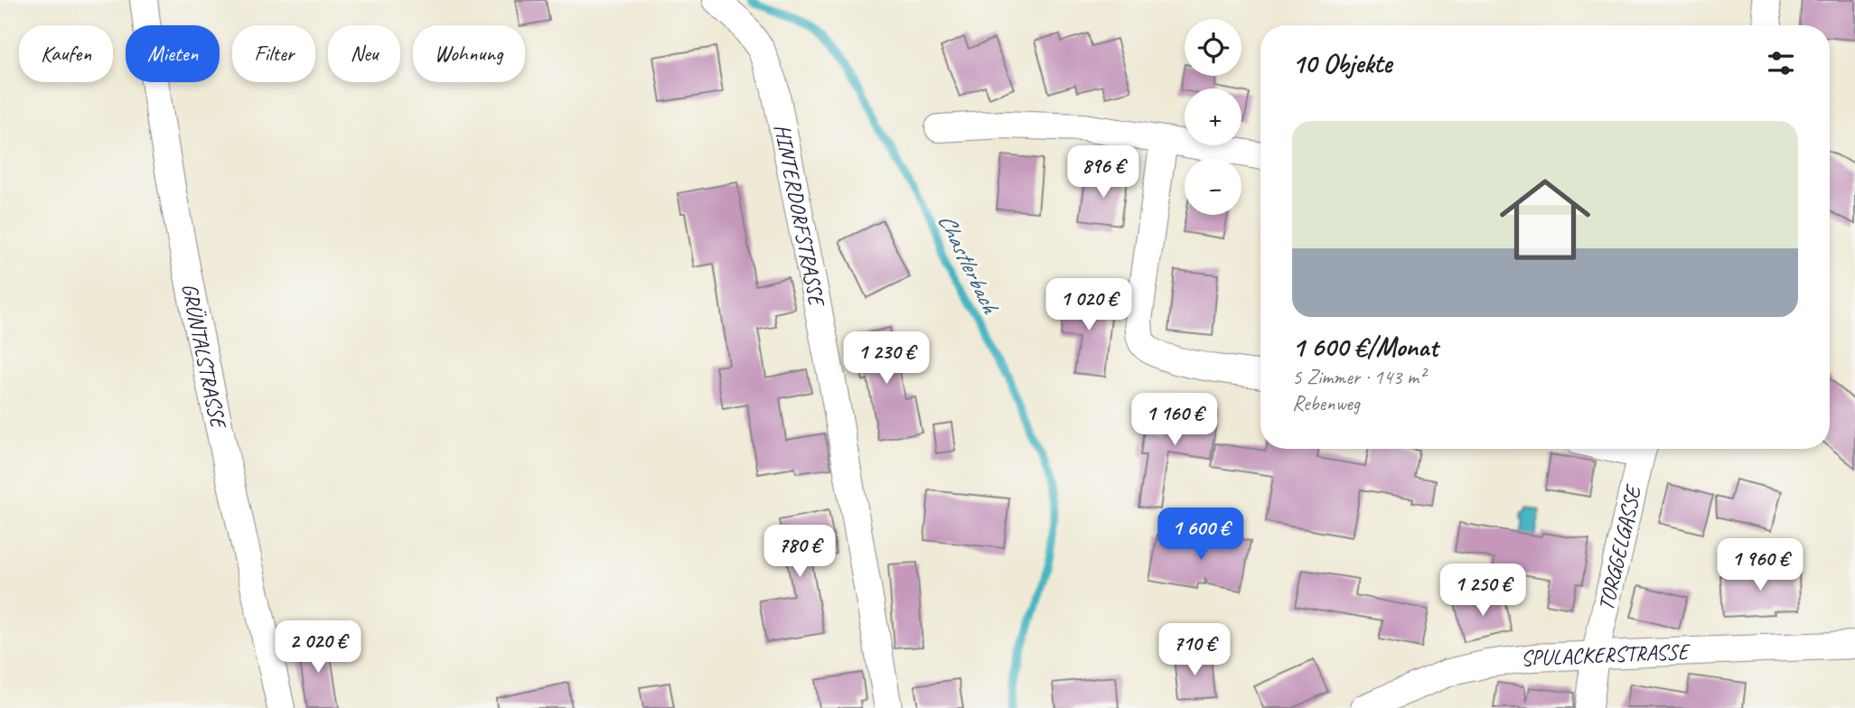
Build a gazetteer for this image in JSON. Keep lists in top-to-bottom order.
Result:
{
  "streets": {
    "street": [
      "HINTERDORFSTRASSE",
      "GRÜNTALSTRASSE",
      "TORGGELGASSE",
      "SPULACKERSTRASSE"
    ]
  },
  "crossings": [
    ["TORGGELGASSE", "SPULACKERSTRASSE"]
  ],
  "water": ["Chastlerbach"],
  "page": {
    "map_buttons": ["+", "−"],
    "chip": [
      "Kaufen",
      "Mieten",
      "Filter",
      "Neu",
      "Wohnung"
    ],
    "heading": "10 Objekte",
    "list": [
      {
        "name": "1 600 €/Monat",
        "note": "5 Zimmer · 143 m² · Rebenweg"
      }
    ],
    "price": [
      "896 €",
      "1 020 €",
      "1 230 €",
      "1 160 €",
      "1 600 €",
      "780 €",
      "1 960 €",
      "1 250 €",
      "2 020 €",
      "710 €"
    ]
  }
}
